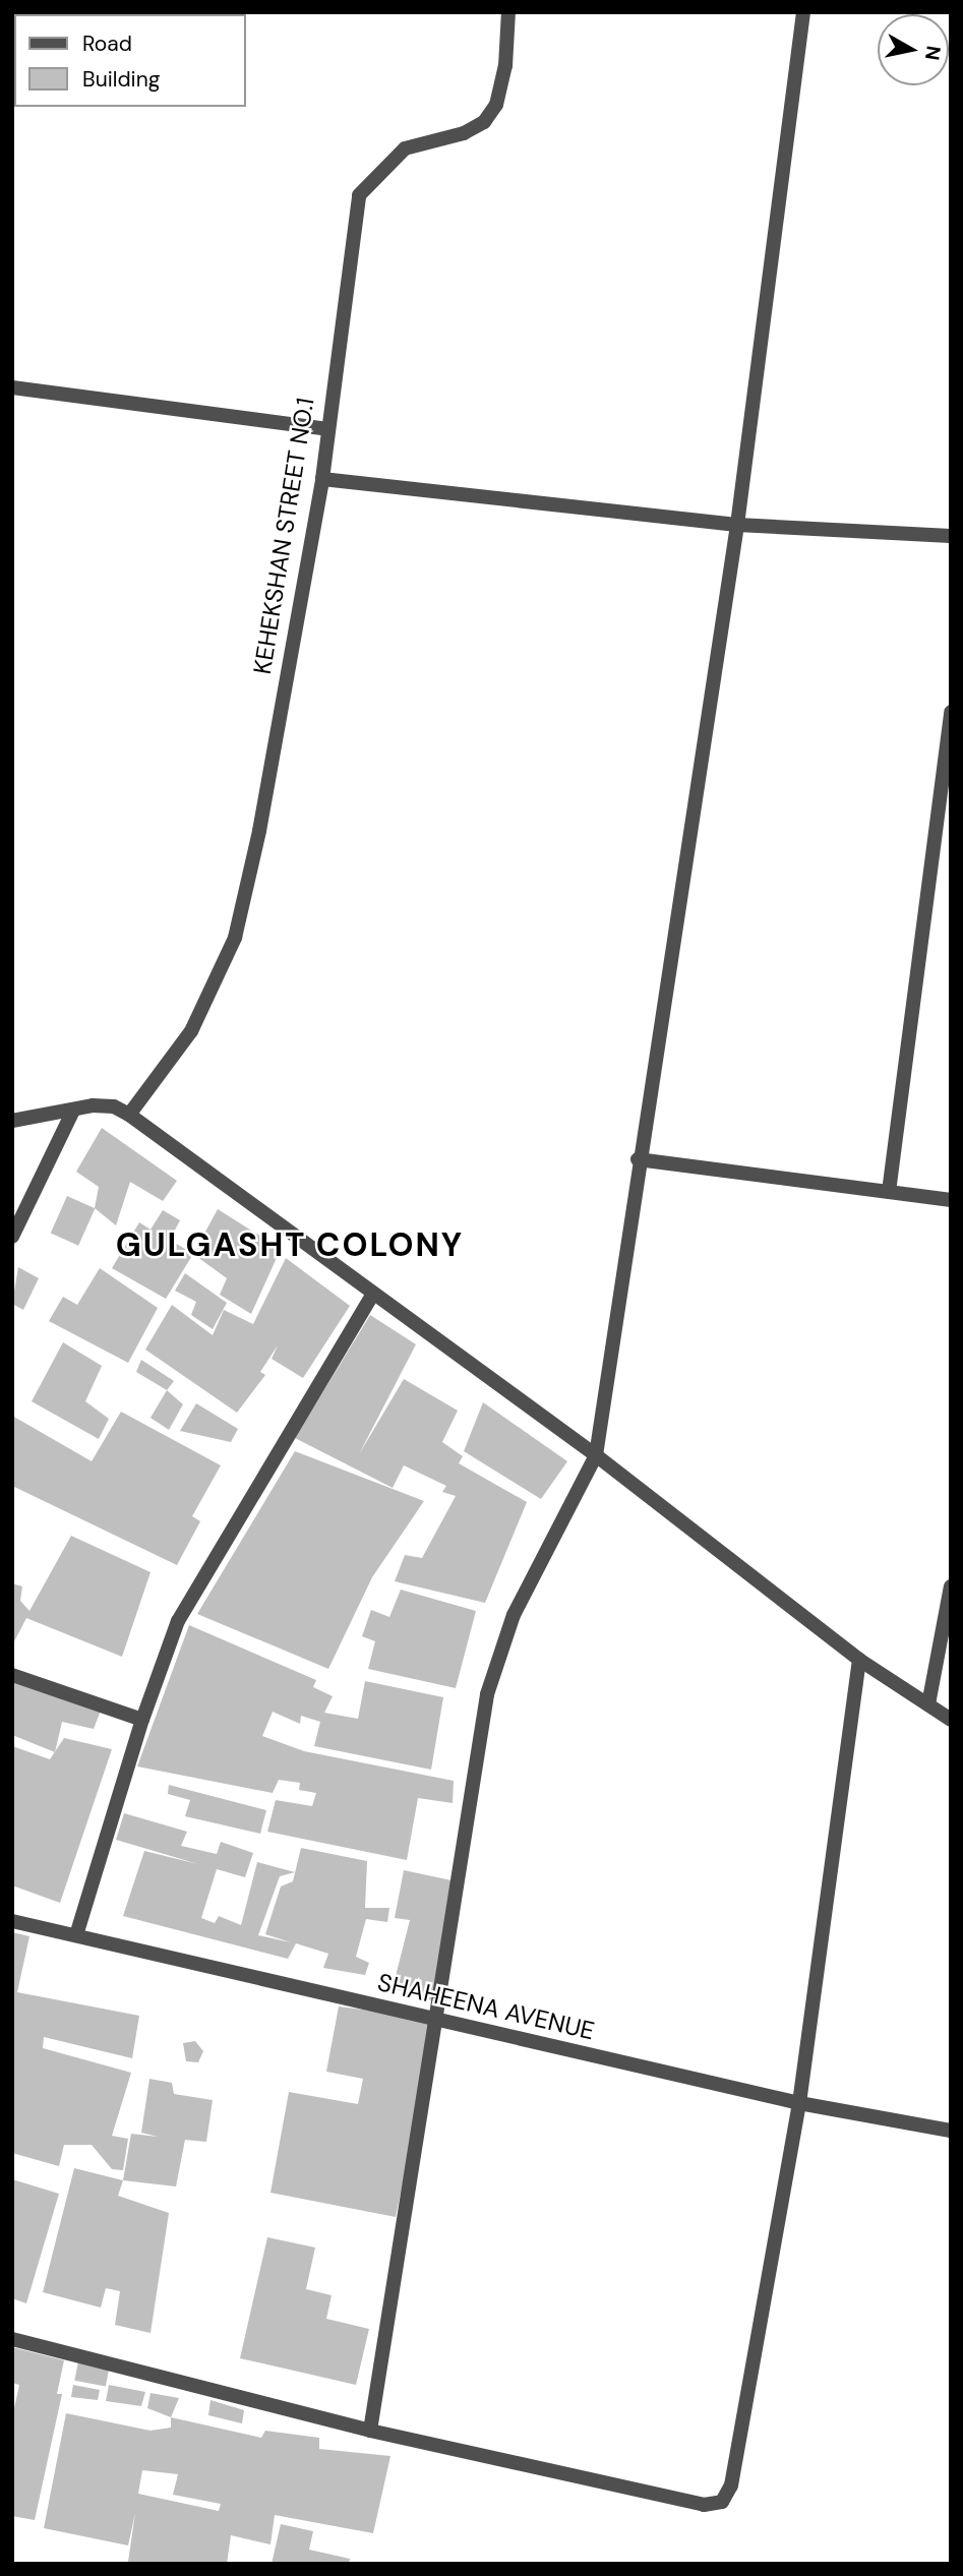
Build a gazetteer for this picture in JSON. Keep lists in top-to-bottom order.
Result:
{
  "streets": {
    "street": ["KEHEKSHAN STREET NO.1", "SHAHEENA AVENUE"]
  },
  "districts": ["GULGASHT COLONY"],
  "legend": ["Road", "Building"],
  "north": "right"
}
